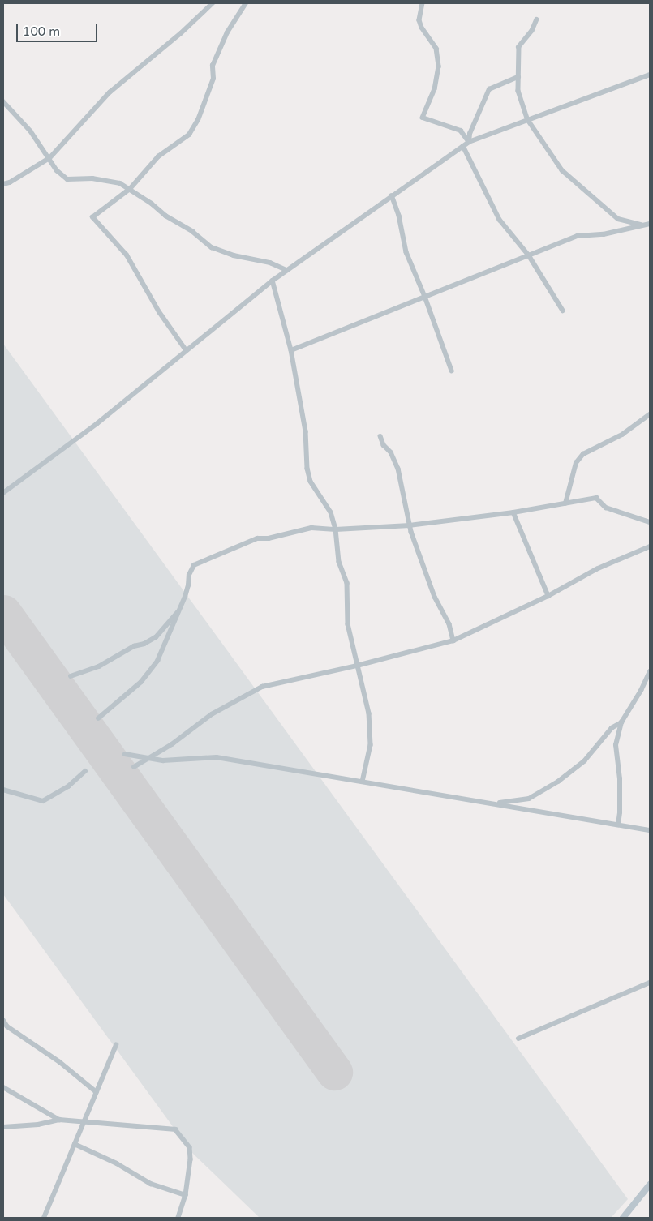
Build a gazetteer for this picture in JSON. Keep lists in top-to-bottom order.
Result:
{
  "scale_bar": "100 m"
}
